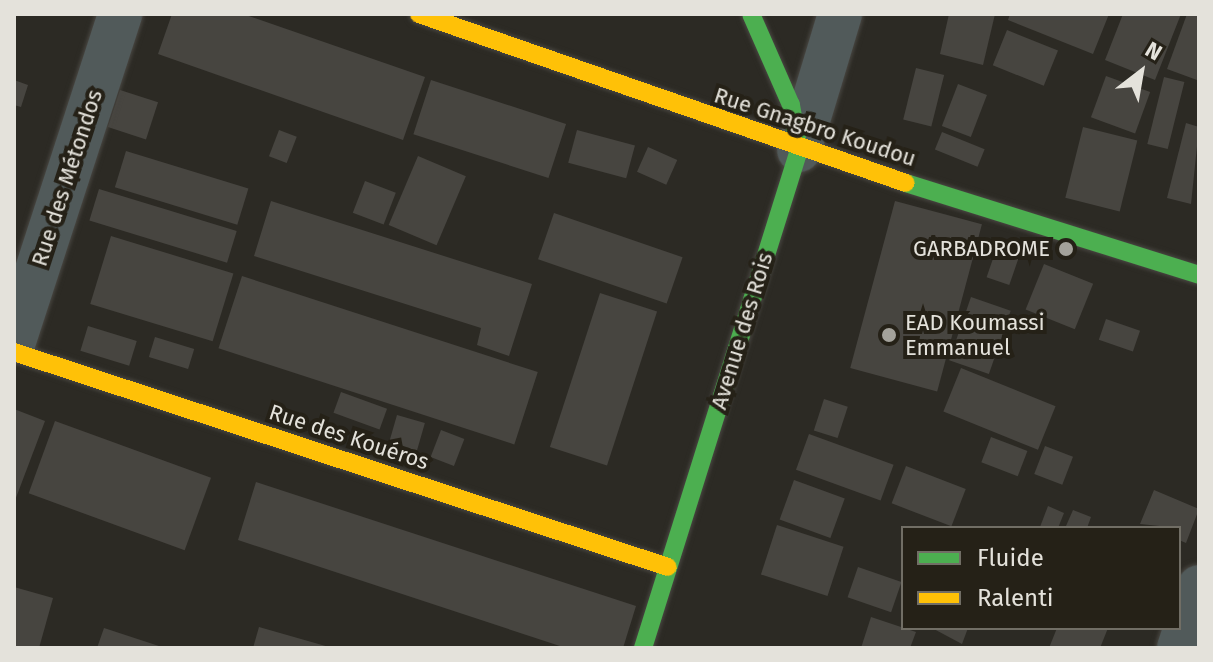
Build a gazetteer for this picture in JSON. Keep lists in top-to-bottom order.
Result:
{
  "streets": {
    "street": [
      "Rue Gnagbro Koudou",
      "Rue des Métondos",
      "Avenue des Rois",
      "Rue des Kouéros"
    ]
  },
  "crossings": [
    ["Rue Gnagbro Koudou", "Avenue des Rois"],
    ["Avenue des Rois", "Rue des Kouéros"]
  ],
  "places": ["GARBADROME", "EAD Koumassi Emmanuel"],
  "legend": ["Fluide", "Ralenti"],
  "north": "top right"
}
